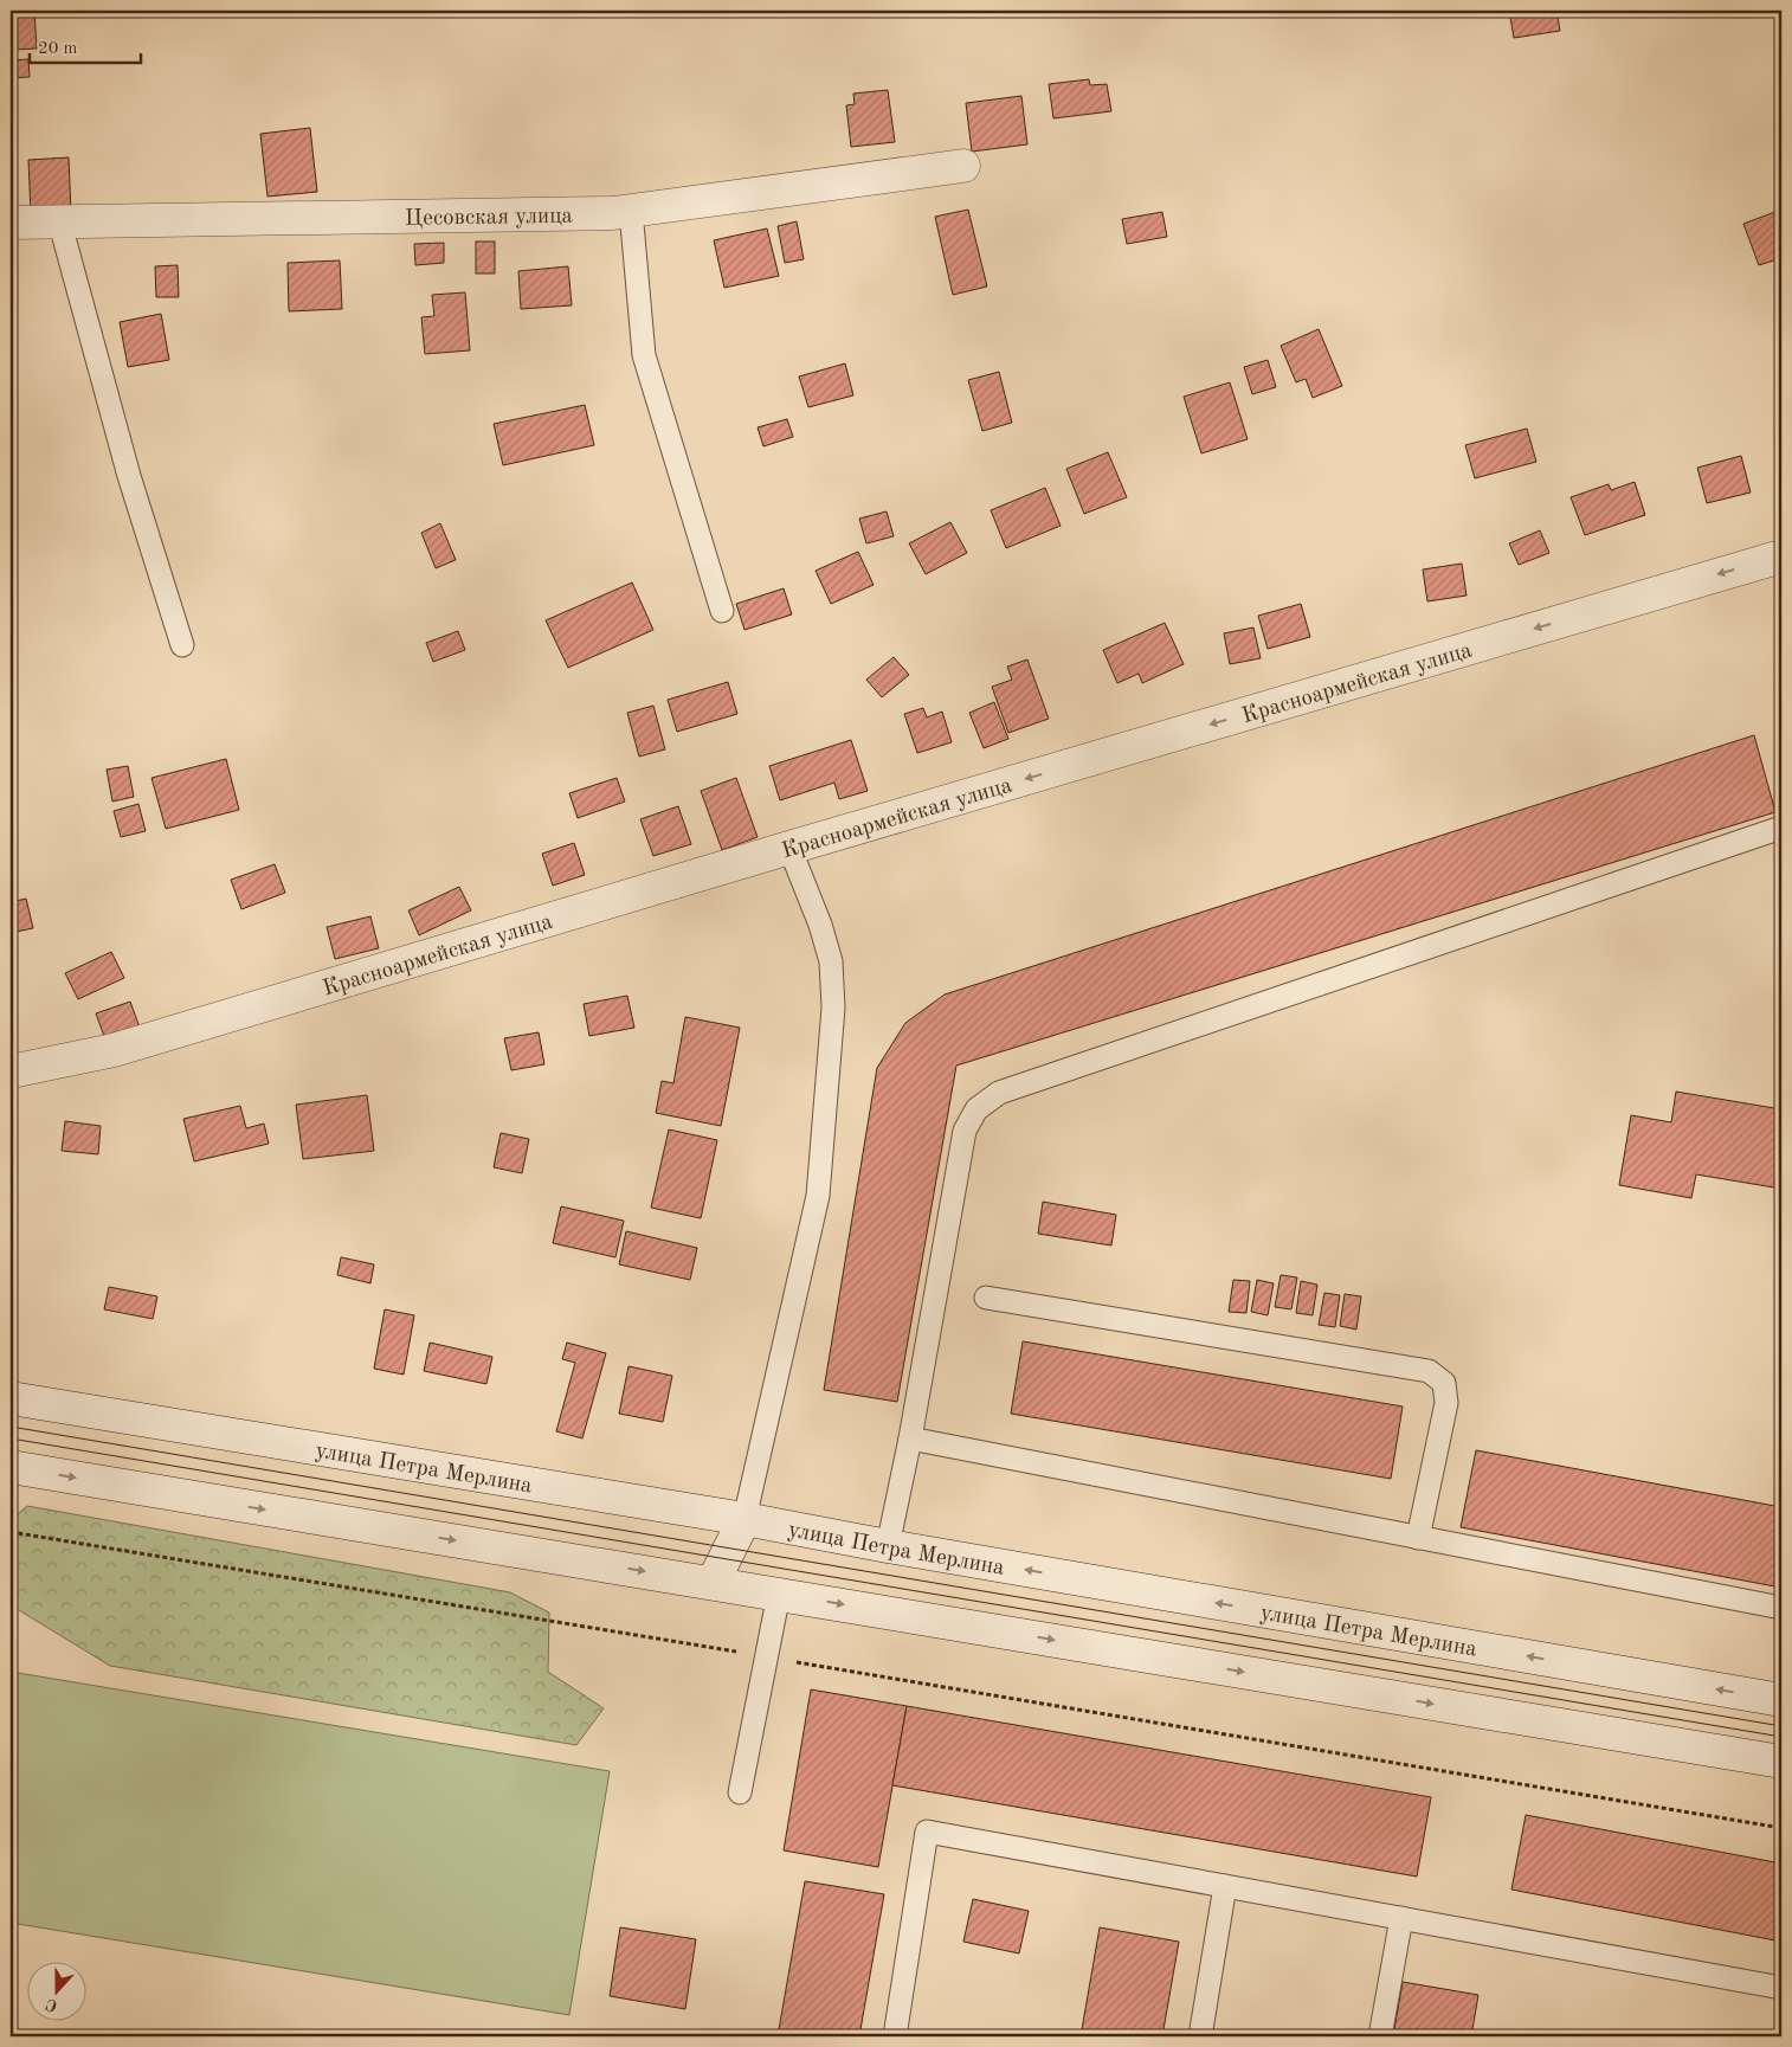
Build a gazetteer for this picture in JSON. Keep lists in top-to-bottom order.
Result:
{
  "streets": {
    "main road": ["Цесовская улица", "Красноармейская улица", "улица Петра Мерлина"]
  },
  "one_way": ["Красноармейская улица"],
  "scale_bar": "20 m",
  "north": "bottom"
}
